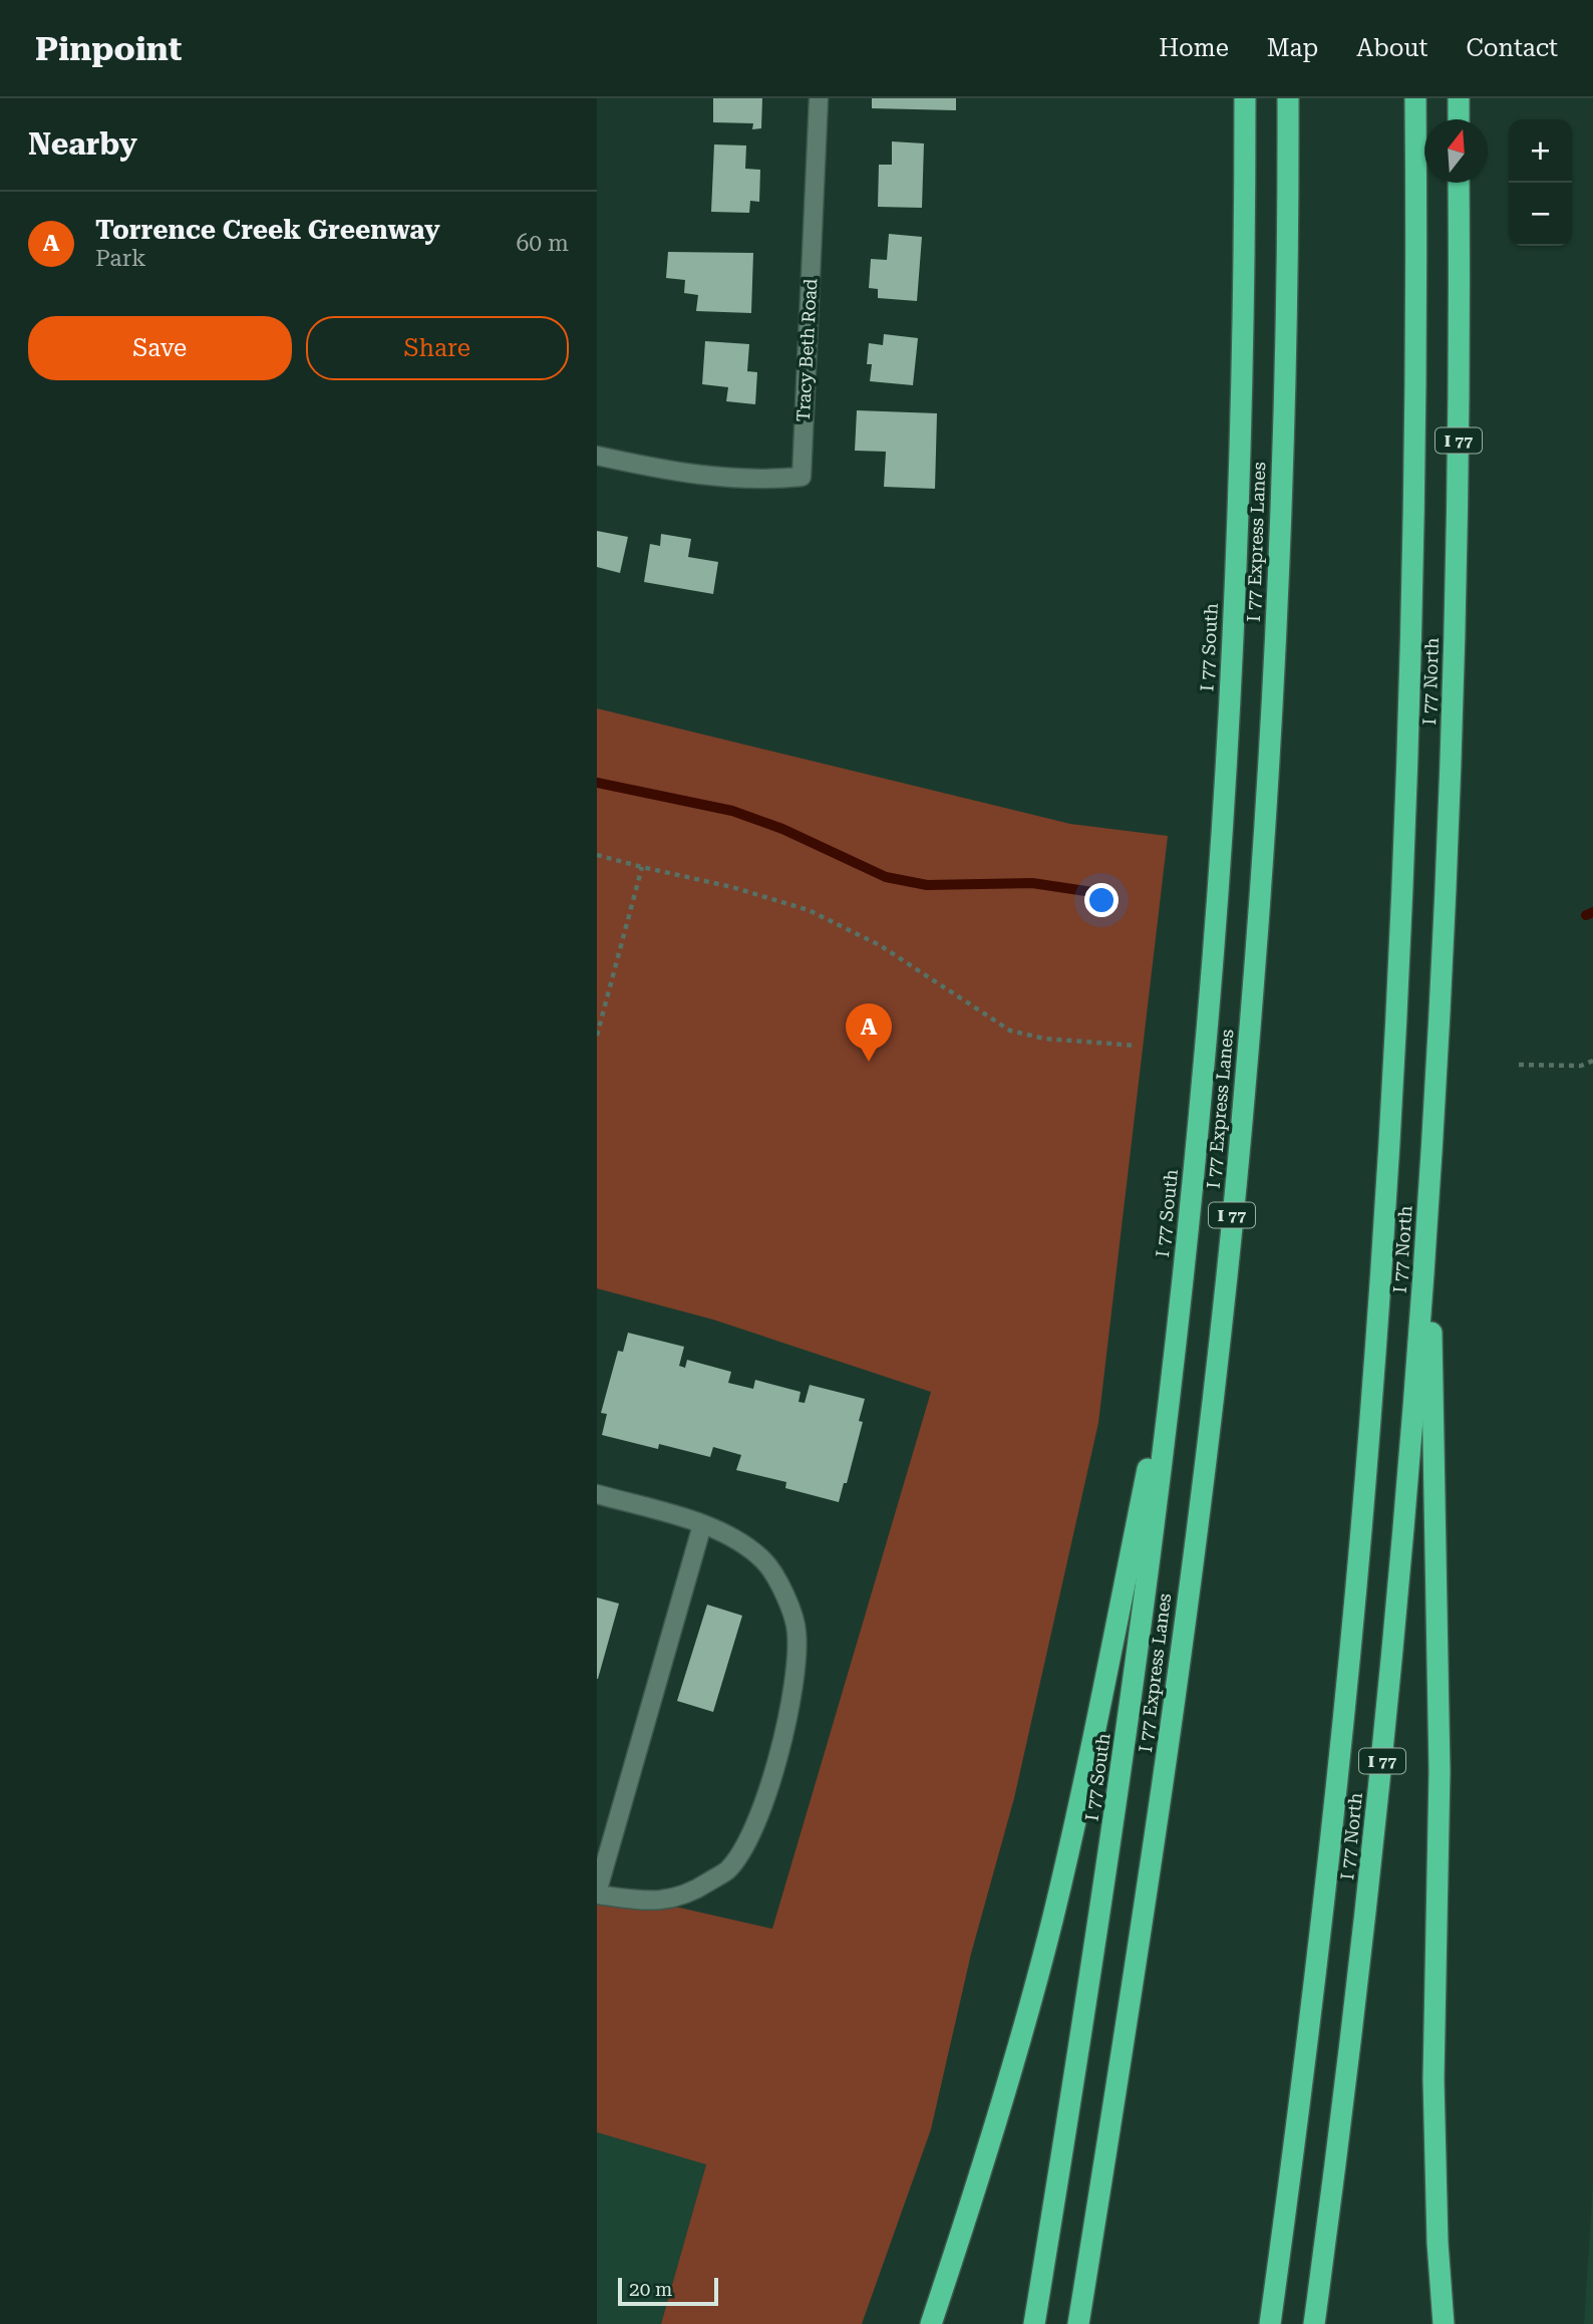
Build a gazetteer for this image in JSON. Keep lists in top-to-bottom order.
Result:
{
  "streets": {
    "highway": [
      "I 77",
      "I 77 Express Lanes",
      "I 77 South",
      "I 77 North"
    ],
    "street": ["Tracy Beth Road"]
  },
  "scale_bar": "20 m",
  "north": "top",
  "page": {
    "header": "Pinpoint",
    "nav": [
      "Home",
      "Map",
      "About",
      "Contact"
    ],
    "heading": "Nearby",
    "map_buttons": ["+", "−"],
    "list": [
      {
        "mark": "A",
        "name": "Torrence Creek Greenway",
        "note": "Park",
        "value": "60 m"
      }
    ],
    "buttons": ["Save", "Share"],
    "pins": "A",
    "scale": "20 m"
  }
}
